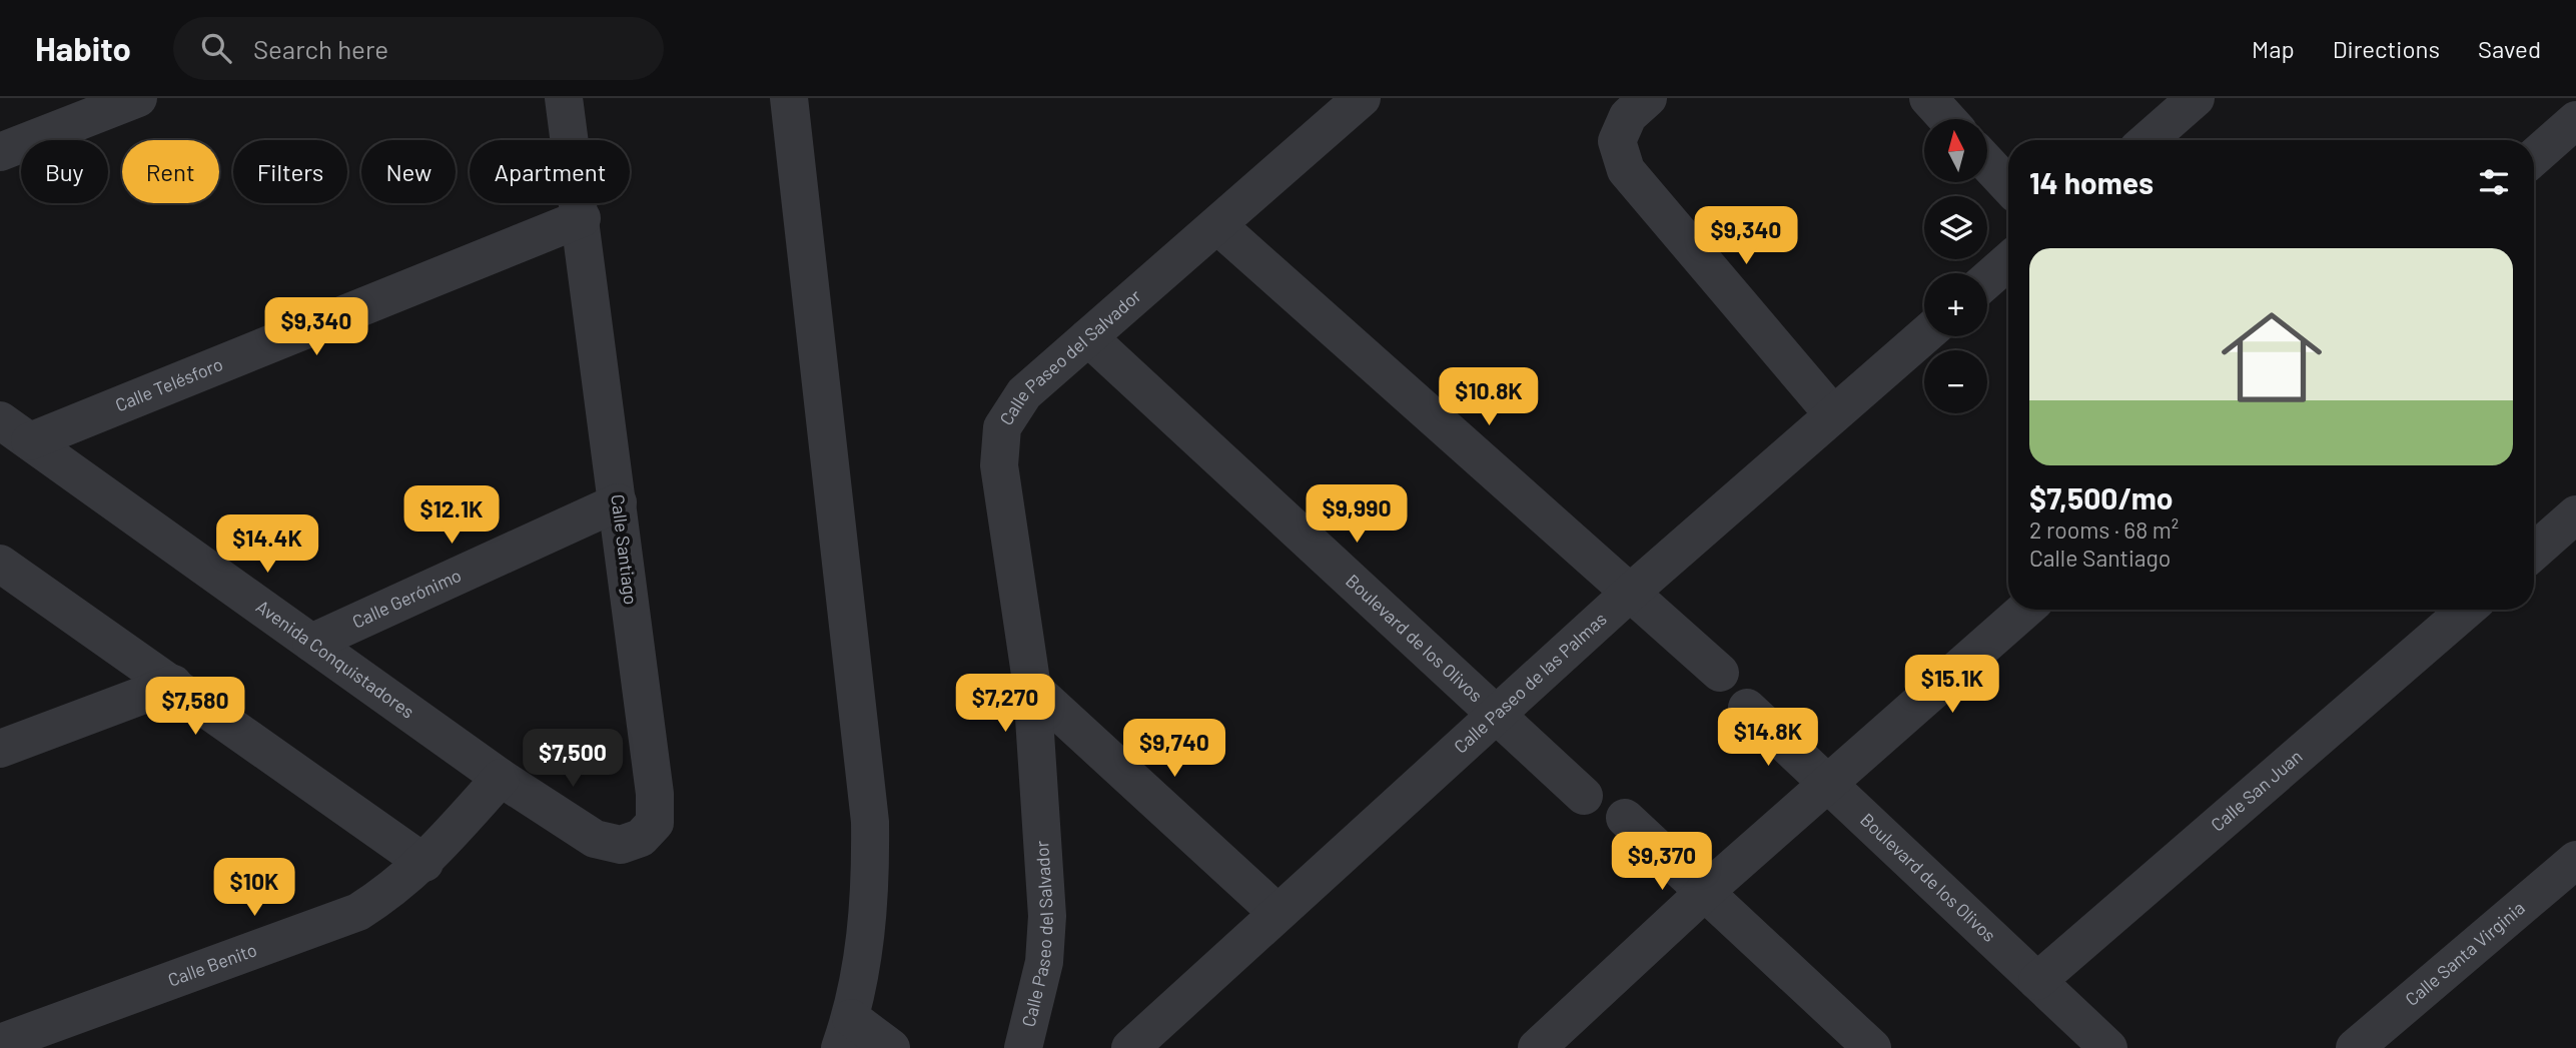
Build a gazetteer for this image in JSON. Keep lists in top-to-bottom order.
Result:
{
  "streets": {
    "street": [
      "Calle Paseo del Salvador",
      "Calle Telésforo",
      "Calle Santiago",
      "Calle Gerónimo",
      "Boulevard de los Olivos",
      "Avenida Conquistadores",
      "Calle Paseo de las Palmas",
      "Calle San Juan",
      "Calle Santa Virginia",
      "Calle Benito"
    ]
  },
  "crossings": [
    ["Calle Paseo del Salvador", "Boulevard de los Olivos"],
    ["Calle Telésforo", "Calle Santiago"],
    ["Calle Telésforo", "Avenida Conquistadores"],
    ["Calle Santiago", "Calle Gerónimo"],
    ["Calle Santiago", "Avenida Conquistadores"],
    ["Calle Santiago", "Calle Benito"],
    ["Calle Gerónimo", "Avenida Conquistadores"],
    ["Boulevard de los Olivos", "Calle Paseo de las Palmas"],
    ["Boulevard de los Olivos", "Calle San Juan"],
    ["Avenida Conquistadores", "Calle Benito"]
  ],
  "north": "top",
  "page": {
    "header": "Habito",
    "search": "Search here",
    "nav": ["Map", "Directions", "Saved"],
    "map_buttons": ["+", "−"],
    "chip": [
      "Buy",
      "Rent",
      "Filters",
      "New",
      "Apartment"
    ],
    "heading": "14 homes",
    "price": [
      "$9,340",
      "$9,340",
      "$10.8K",
      "$9,990",
      "$12.1K",
      "$14.4K",
      "$15.1K",
      "$7,270",
      "$7,580",
      "$14.8K",
      "$9,740",
      "$7,500",
      "$9,370",
      "$10K"
    ],
    "list": [
      {
        "name": "$7,500/mo",
        "note": "2 rooms · 68 m² · Calle Santiago"
      }
    ]
  }
}
